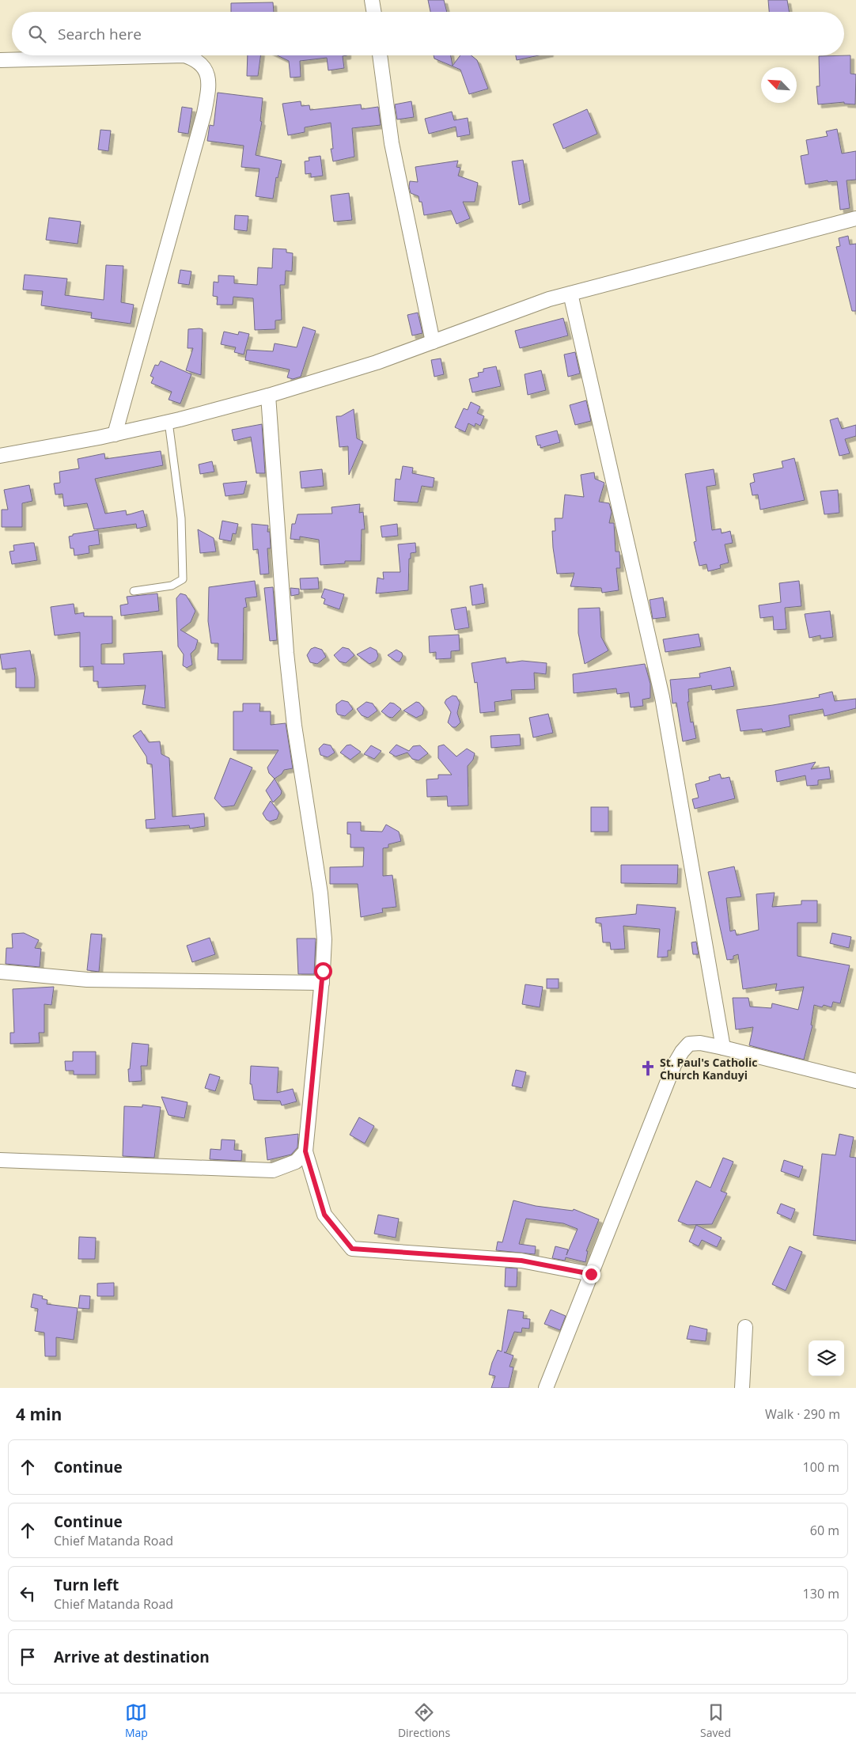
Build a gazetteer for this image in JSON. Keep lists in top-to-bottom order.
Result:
{
  "places": {
    "church": ["St. Paul's Catholic Church Kanduyi"]
  },
  "north": "top left",
  "page": {
    "search": "Search here",
    "heading": ["4 min", "Walk · 290 m"],
    "list": [
      ["Continue", "100 m"],
      ["Continue", "Chief Matanda Road", "60 m"],
      ["Turn left", "Chief Matanda Road", "130 m"],
      "Arrive at destination"
    ],
    "nav": ["Map", "Directions", "Saved"]
  }
}
